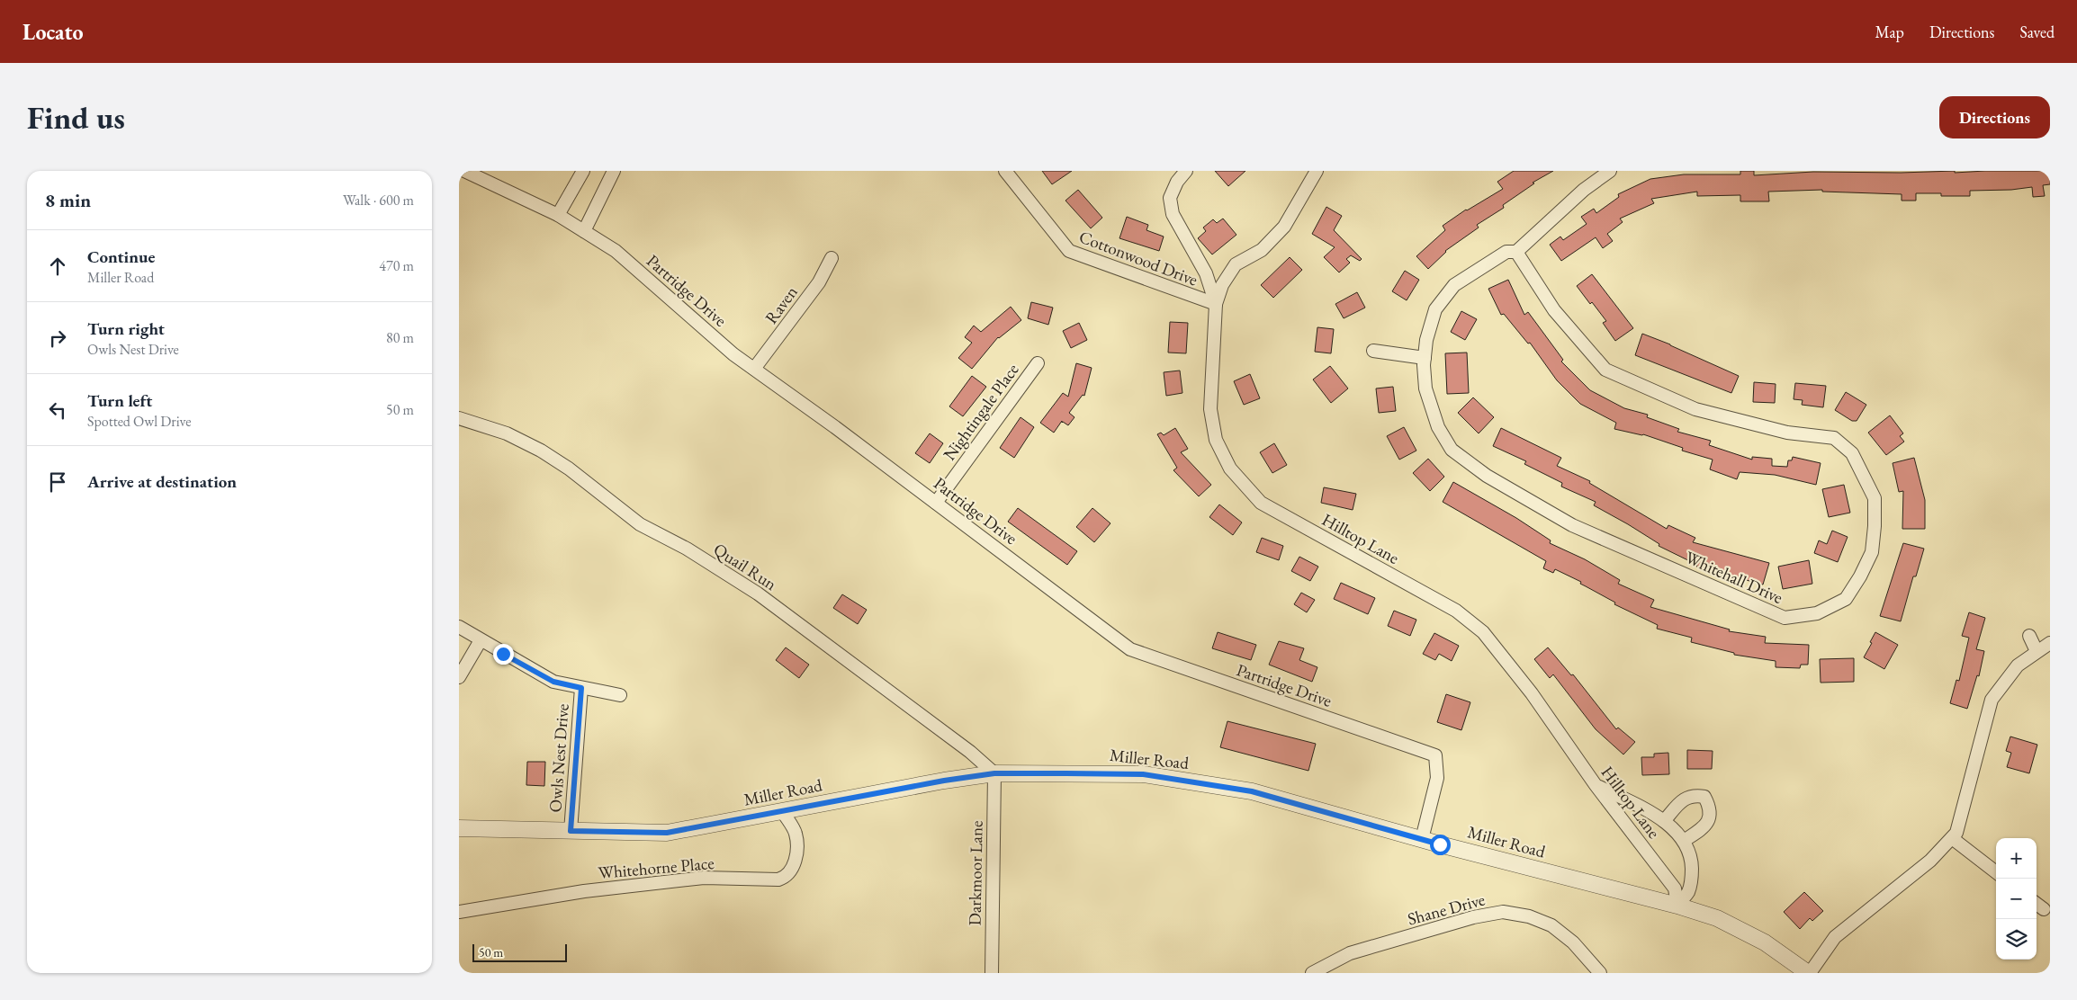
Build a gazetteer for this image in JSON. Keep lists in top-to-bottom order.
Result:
{
  "streets": {
    "street": [
      "Cottonwood Drive",
      "Partridge Drive",
      "Raven",
      "Nightingale Place",
      "Hilltop Lane",
      "Quail Run",
      "Whitehall Drive",
      "Owls Nest Drive",
      "Miller Road",
      "Whitehorne Place",
      "Darkmoor Lane",
      "Shane Drive"
    ]
  },
  "crossings": [
    ["Cottonwood Drive", "Hilltop Lane"],
    ["Partridge Drive", "Raven"],
    ["Partridge Drive", "Nightingale Place"],
    ["Partridge Drive", "Miller Road"],
    ["Hilltop Lane", "Miller Road"],
    ["Quail Run", "Miller Road"],
    ["Quail Run", "Darkmoor Lane"],
    ["Owls Nest Drive", "Miller Road"],
    ["Miller Road", "Whitehorne Place"],
    ["Miller Road", "Darkmoor Lane"]
  ],
  "scale_bar": "50 m",
  "page": {
    "header": "Locato",
    "nav": ["Map", "Directions", "Saved"],
    "buttons": "Directions",
    "title": "Find us",
    "heading": ["8 min", "Walk · 600 m"],
    "list": [
      ["Continue", "Miller Road", "470 m"],
      ["Turn right", "Owls Nest Drive", "80 m"],
      ["Turn left", "Spotted Owl Drive", "50 m"],
      "Arrive at destination"
    ],
    "map_buttons": ["+", "−"],
    "scale": "50 m"
  }
}
